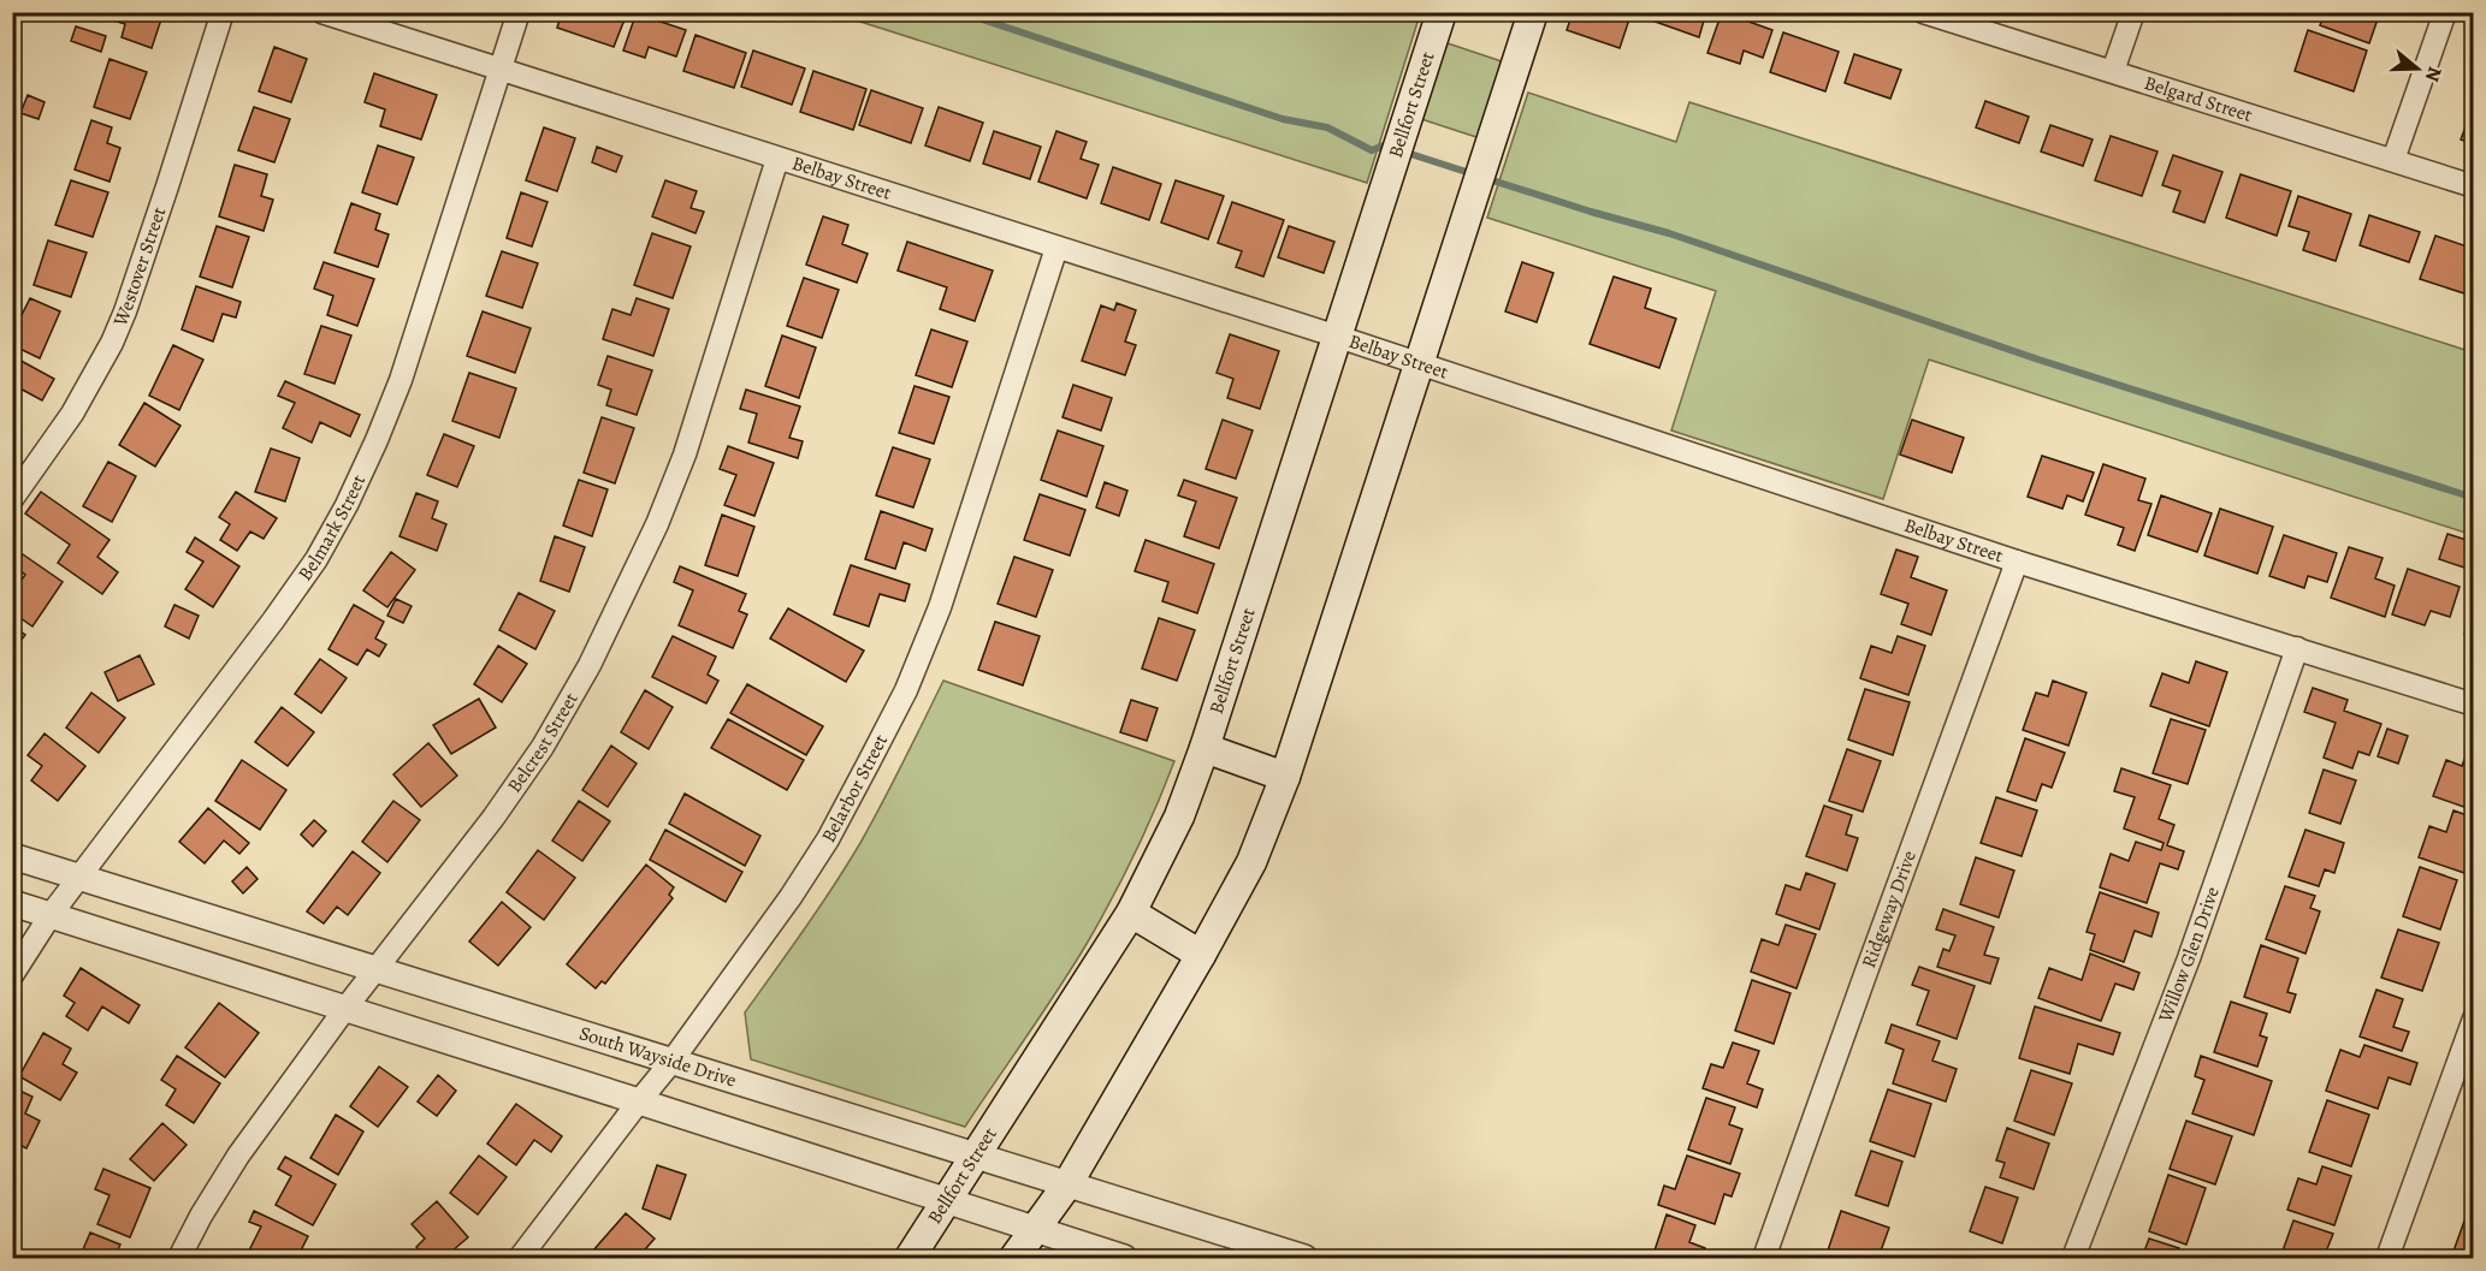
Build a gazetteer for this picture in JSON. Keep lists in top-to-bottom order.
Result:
{
  "streets": {
    "main road": ["Bellfort Street"],
    "street": [
      "Belgard Street",
      "Belbay Street",
      "Westover Street",
      "Belmark Street",
      "Belcrest Street",
      "Belarbor Street",
      "Ridgeway Drive",
      "Willow Glen Drive",
      "South Wayside Drive"
    ]
  },
  "crossings": [
    ["Bellfort Street", "Belbay Street"],
    ["Bellfort Street", "South Wayside Drive"],
    ["Belbay Street", "Belmark Street"],
    ["Belbay Street", "Belcrest Street"],
    ["Belbay Street", "Belarbor Street"],
    ["Belbay Street", "Ridgeway Drive"],
    ["Belbay Street", "Willow Glen Drive"],
    ["Belmark Street", "South Wayside Drive"],
    ["Belcrest Street", "South Wayside Drive"],
    ["Belarbor Street", "South Wayside Drive"]
  ],
  "north": "right"
}
